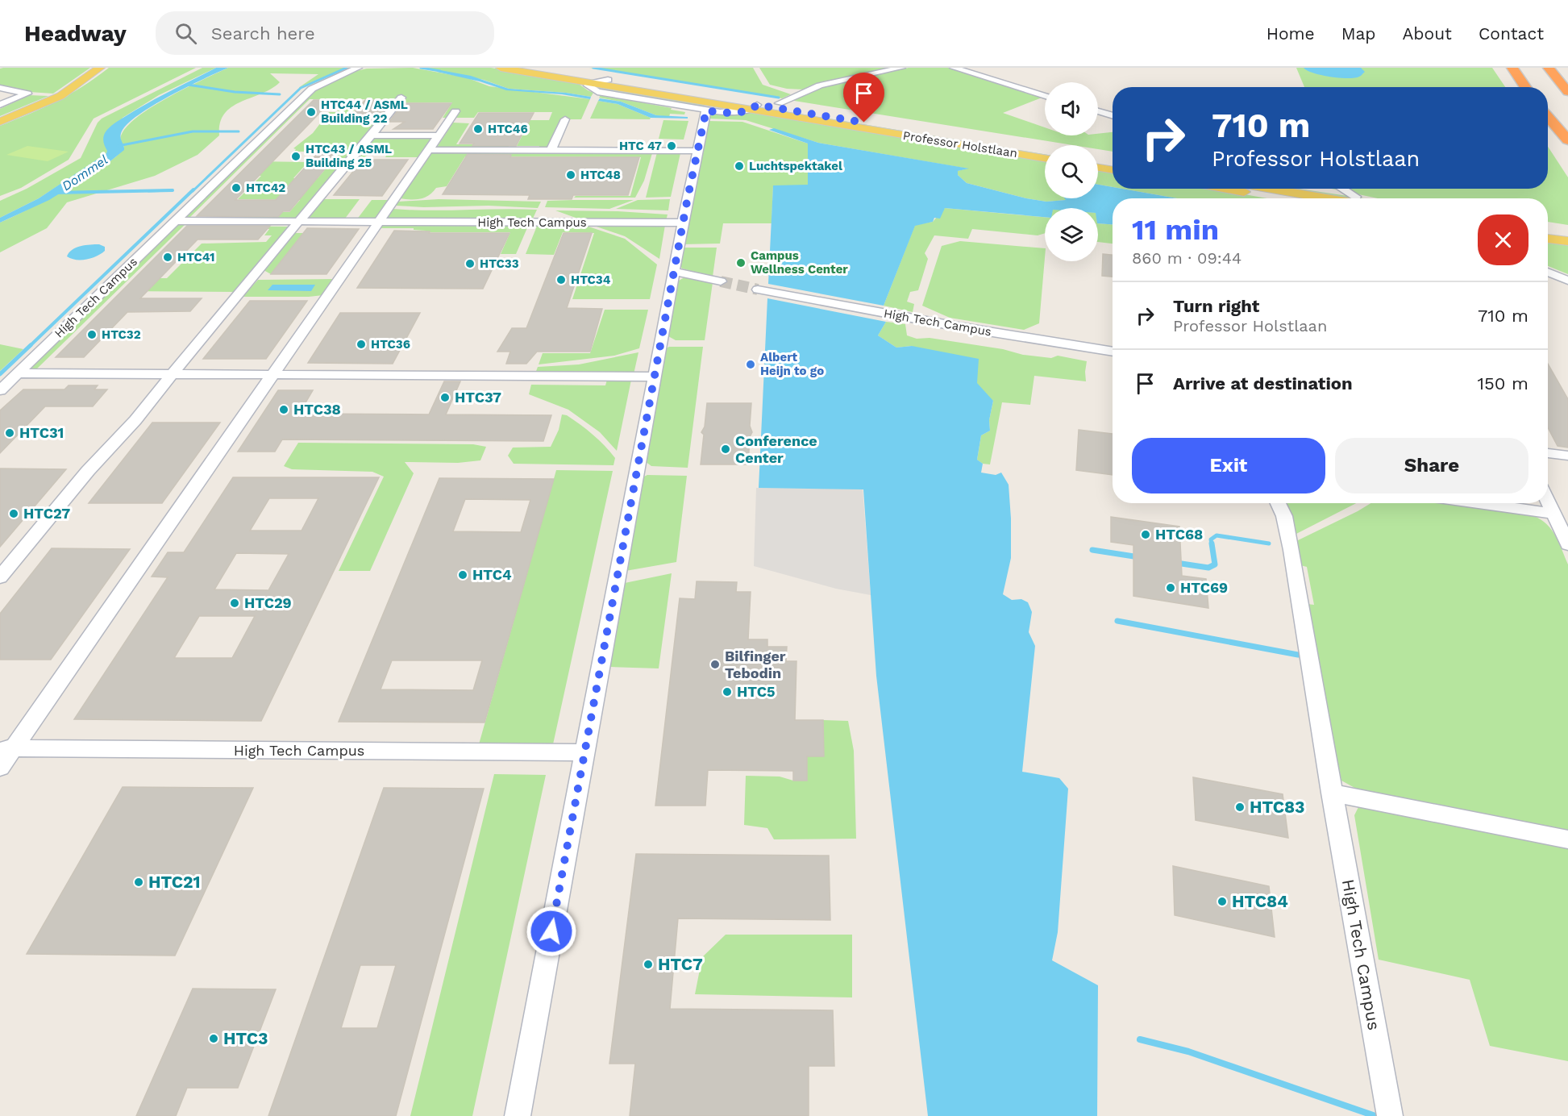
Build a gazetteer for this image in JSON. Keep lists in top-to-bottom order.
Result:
{
  "streets": {
    "main road": ["Professor Holstlaan"],
    "street": ["High Tech Campus"]
  },
  "water": ["Dommel"],
  "places": [
    "HTC44 / ASML Building 22",
    "HTC46",
    "HTC 47",
    "HTC43 / ASML Building 25",
    "Luchtspektakel",
    "HTC48",
    "HTC42",
    "HTC41",
    "Campus Wellness Center",
    "HTC33",
    "HTC34",
    "HTC32",
    "HTC36",
    "Albert Heijn to go",
    "HTC37",
    "HTC38",
    "HTC31",
    "Conference Center",
    "HTC27",
    "HTC68",
    "HTC4",
    "HTC69",
    "HTC29",
    "Bilfinger Tebodin",
    "HTC5",
    "HTC83",
    "HTC21",
    "HTC84",
    "HTC7",
    "HTC3"
  ],
  "page": {
    "header": "Headway",
    "search": "Search here",
    "nav": [
      "Home",
      "Map",
      "About",
      "Contact"
    ],
    "turn": ["710 m", "Professor Holstlaan"],
    "heading": ["11 min", "860 m · 09:44"],
    "list": [
      {
        "name": "Turn right",
        "note": "Professor Holstlaan",
        "value": "710 m"
      },
      {
        "name": "Arrive at destination",
        "value": "150 m"
      }
    ],
    "buttons": ["Exit", "Share"]
  }
}
